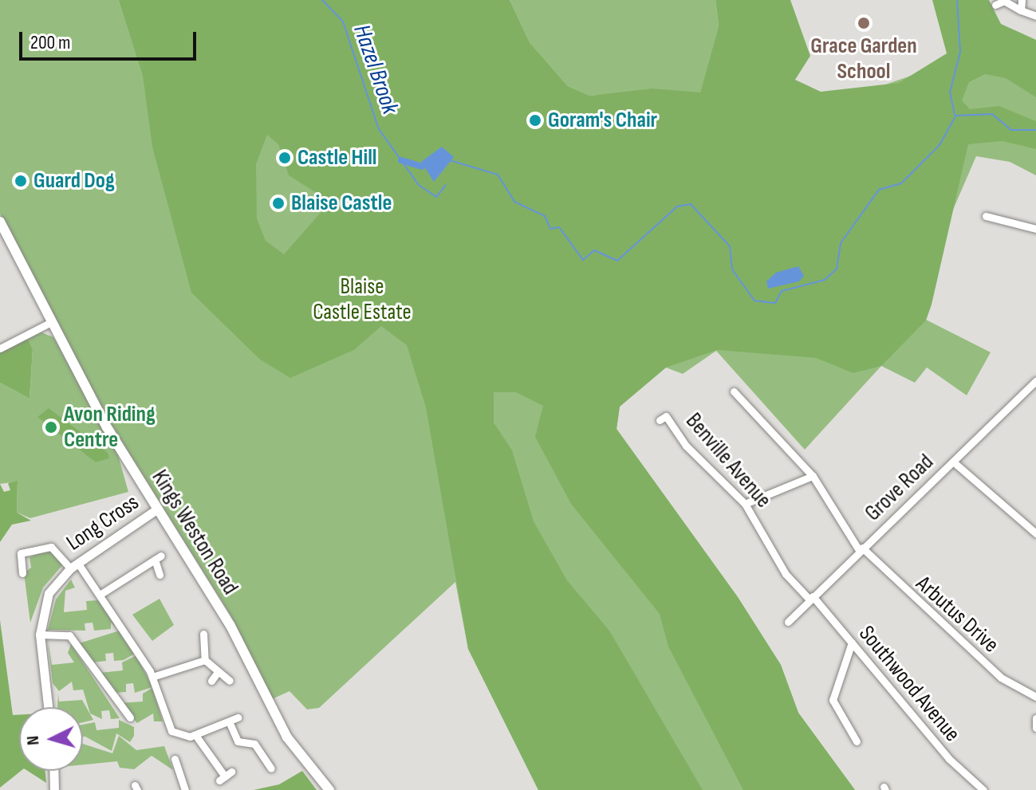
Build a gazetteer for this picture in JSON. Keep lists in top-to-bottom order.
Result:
{
  "streets": {
    "main road": ["Kings Weston Road"],
    "street": [
      "Benville Avenue",
      "Grove Road",
      "Long Cross",
      "Arbutus Drive",
      "Southwood Avenue"
    ]
  },
  "crossings": [
    ["Benville Avenue", "Grove Road"],
    ["Benville Avenue", "Southwood Avenue"],
    ["Grove Road", "Arbutus Drive"],
    ["Grove Road", "Southwood Avenue"],
    ["Long Cross", "Kings Weston Road"]
  ],
  "water": ["Hazel Brook"],
  "parks": ["Blaise Castle Estate"],
  "places": [
    "Grace Garden School",
    "Goram's Chair",
    "Castle Hill",
    "Guard Dog",
    "Blaise Castle",
    "Avon Riding Centre"
  ],
  "scale_bar": "200 m",
  "north": "left"
}
